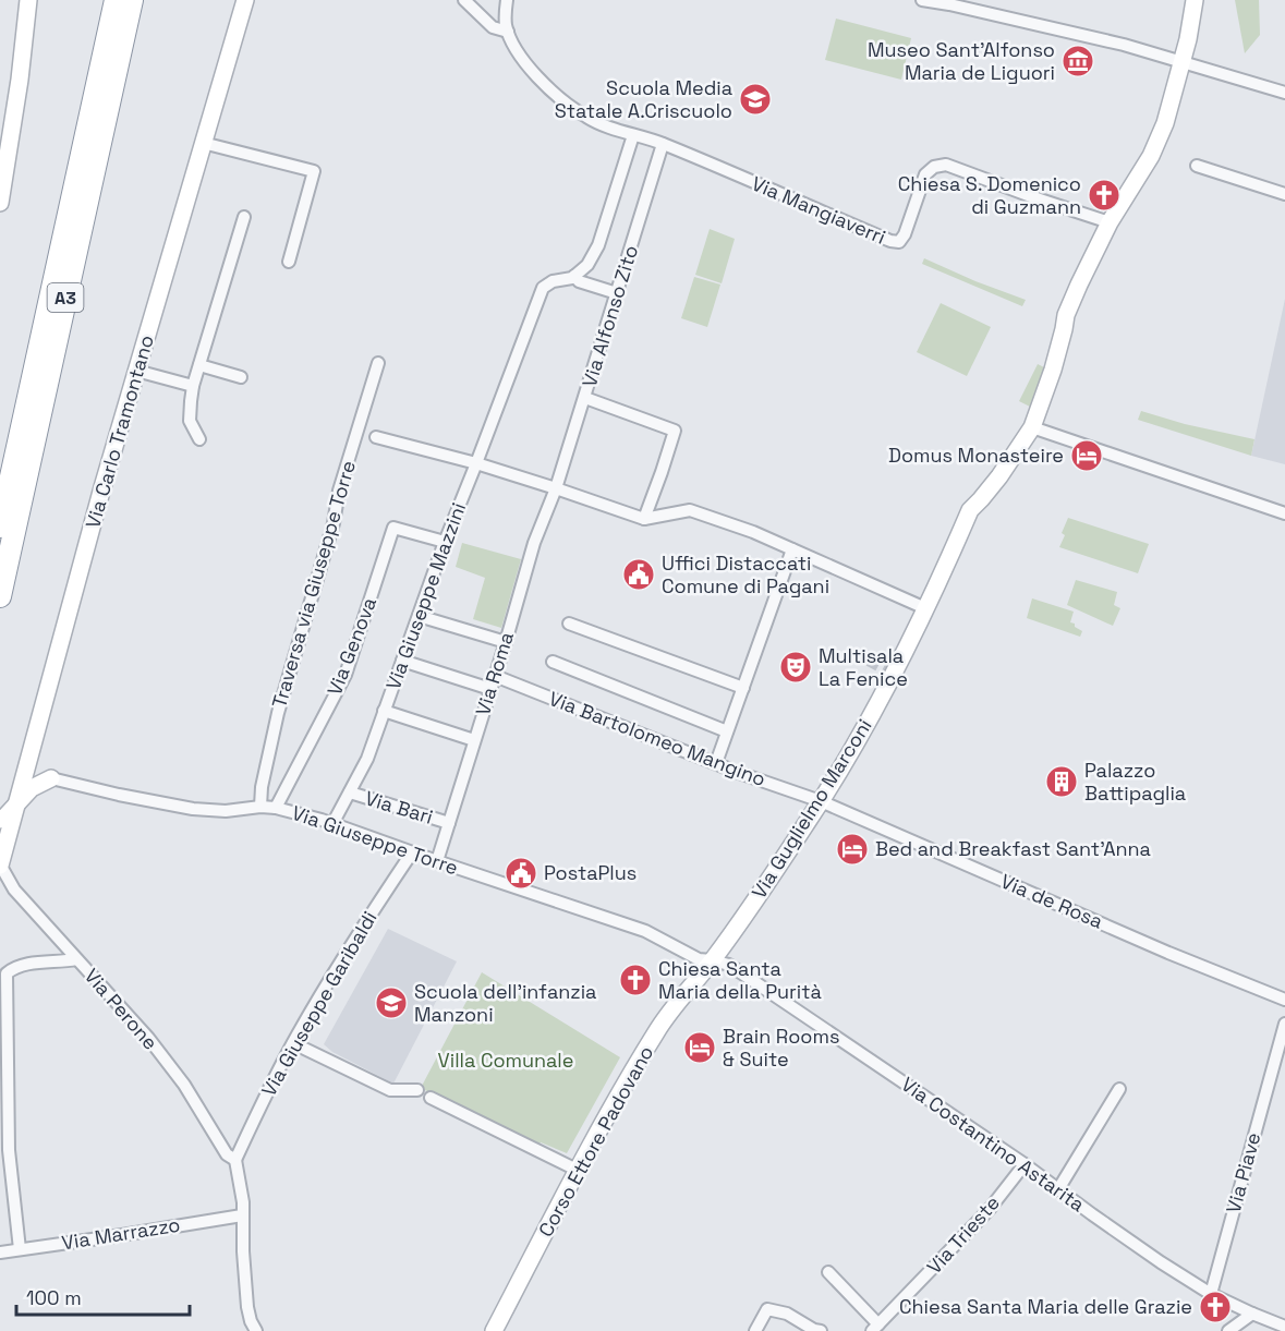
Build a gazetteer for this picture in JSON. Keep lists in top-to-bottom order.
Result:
{
  "streets": {
    "highway": ["A3"],
    "street": [
      "Via Mangiaverri",
      "Via Alfonso Zito",
      "Via Carlo Tramontano",
      "Traversa via Giuseppe Torre",
      "Via Giuseppe Mazzini",
      "Via Genova",
      "Via Roma",
      "Via Bartolomeo Mangino",
      "Via Bari",
      "Via Guglielmo Marconi",
      "Via Giuseppe Torre",
      "Via de Rosa",
      "Via Giuseppe Garibaldi",
      "Via Perone",
      "Corso Ettore Padovano",
      "Via Costantino Astarita",
      "Via Piave",
      "Via Marrazzo",
      "Via Trieste"
    ]
  },
  "crossings": [
    ["Via Mangiaverri", "Via Alfonso Zito"],
    ["Via Mangiaverri", "Via Guglielmo Marconi"],
    ["Via Alfonso Zito", "Via Roma"],
    ["Via Carlo Tramontano", "Via Giuseppe Torre"],
    ["Via Carlo Tramontano", "Via Perone"],
    ["Traversa via Giuseppe Torre", "Via Giuseppe Torre"],
    ["Via Giuseppe Mazzini", "Via Genova"],
    ["Via Giuseppe Mazzini", "Via Bari"],
    ["Via Giuseppe Mazzini", "Via Giuseppe Torre"],
    ["Via Genova", "Via Giuseppe Torre"],
    ["Via Roma", "Via Bartolomeo Mangino"],
    ["Via Roma", "Via Bari"],
    ["Via Roma", "Via Giuseppe Torre"],
    ["Via Bartolomeo Mangino", "Via Guglielmo Marconi"],
    ["Via Bartolomeo Mangino", "Via de Rosa"],
    ["Via Guglielmo Marconi", "Via Giuseppe Torre"],
    ["Via Guglielmo Marconi", "Via de Rosa"],
    ["Via Guglielmo Marconi", "Corso Ettore Padovano"],
    ["Via Guglielmo Marconi", "Via Costantino Astarita"],
    ["Via Giuseppe Torre", "Via Giuseppe Garibaldi"],
    ["Via Giuseppe Torre", "Corso Ettore Padovano"],
    ["Via Giuseppe Torre", "Via Costantino Astarita"],
    ["Via Giuseppe Garibaldi", "Via Perone"],
    ["Corso Ettore Padovano", "Via Costantino Astarita"],
    ["Via Costantino Astarita", "Via Piave"],
    ["Via Costantino Astarita", "Via Trieste"]
  ],
  "parks": ["Villa Comunale"],
  "places": {
    "museum": ["Museo Sant'Alfonso Maria de Liguori"],
    "school or university": ["Scuola Media Statale A.Criscuolo", "Scuola dell'infanzia Manzoni"],
    "church": ["Chiesa S. Domenico di Guzmann", "Chiesa Santa Maria della Purità", "Chiesa Santa Maria delle Grazie"],
    "hotel": ["Domus Monasteire", "Bed and Breakfast Sant'Anna", "Brain Rooms & Suite"],
    "public building": ["Uffici Distaccati Comune di Pagani", "PostaPlus"],
    "theatre": ["Multisala La Fenice"],
    "building": ["Palazzo Battipaglia"]
  },
  "scale_bar": "100 m"
}
